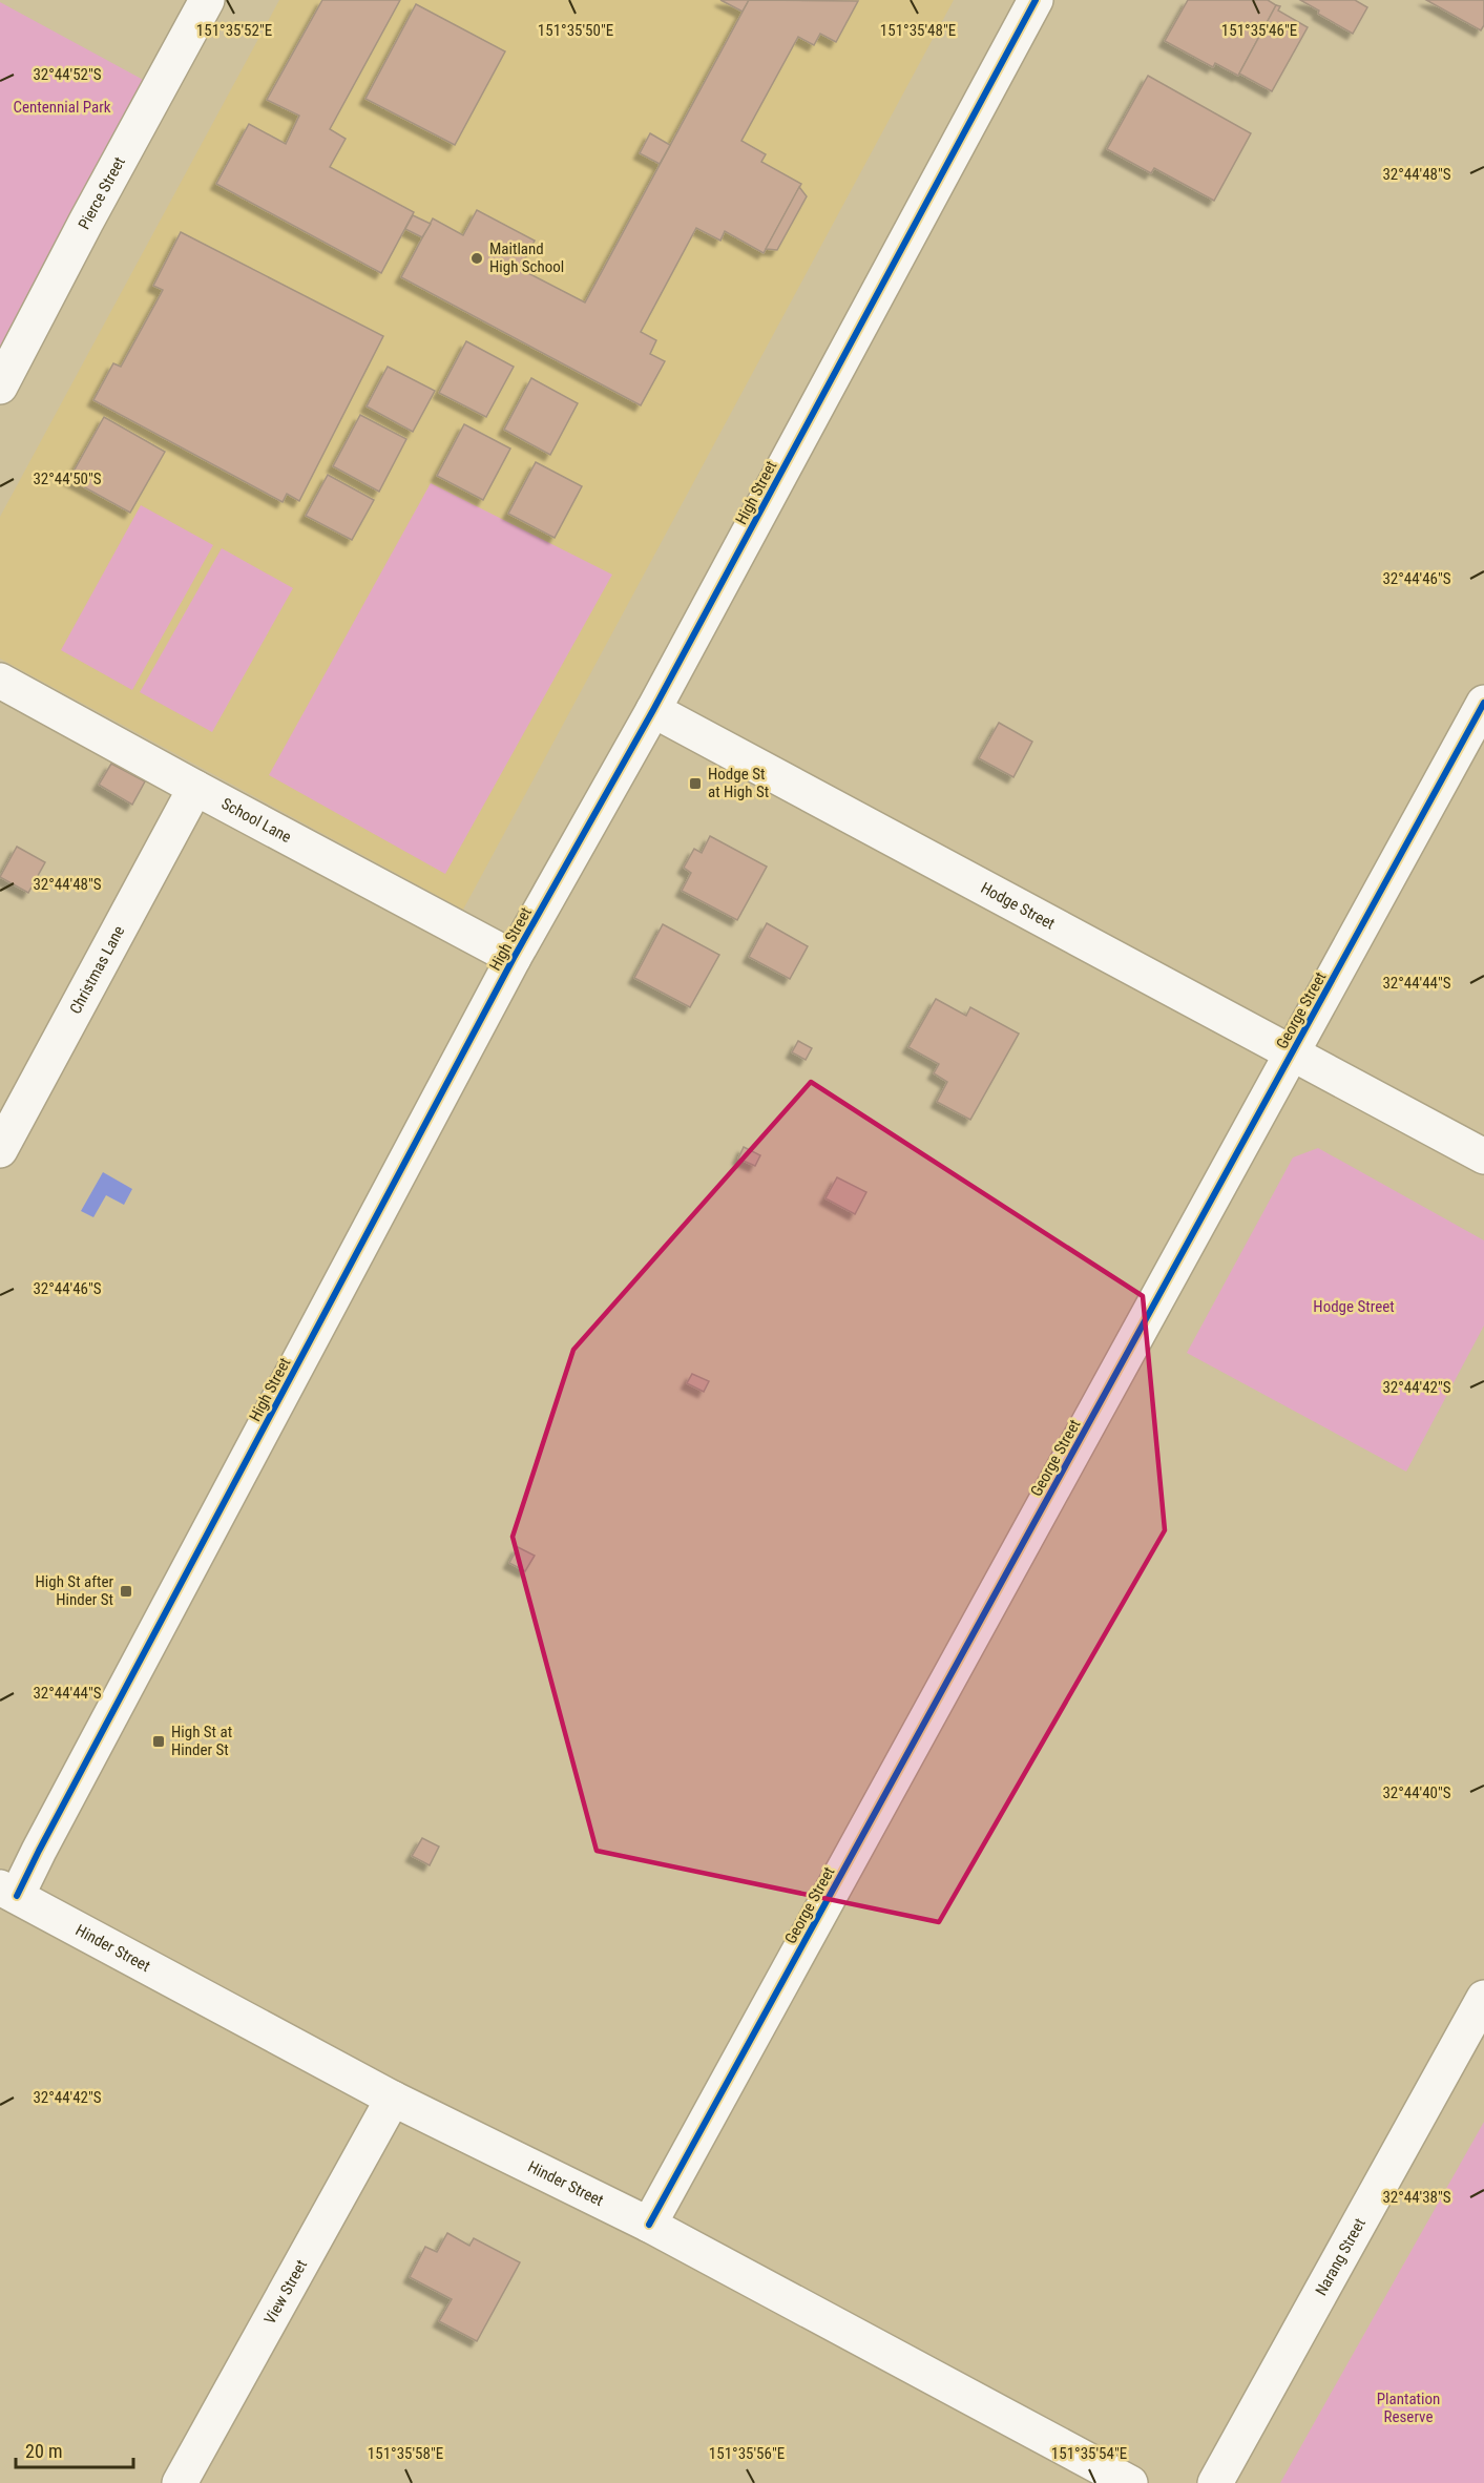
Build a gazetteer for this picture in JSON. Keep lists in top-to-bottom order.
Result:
{
  "streets": {
    "street": [
      "Pierce Street",
      "High Street",
      "School Lane",
      "Hodge Street",
      "Christmas Lane",
      "George Street",
      "Hinder Street",
      "Narang Street",
      "View Street"
    ]
  },
  "crossings": [
    ["High Street", "School Lane"],
    ["High Street", "Hodge Street"],
    ["High Street", "Hinder Street"],
    ["School Lane", "Christmas Lane"],
    ["Hodge Street", "George Street"],
    ["George Street", "Hinder Street"],
    ["Hinder Street", "View Street"]
  ],
  "parks": ["Centennial Park", "Hodge Street", "Plantation Reserve"],
  "places": {
    "other": ["Maitland High School"],
    "transit": ["Hodge St at High St", "High St after Hinder St", "High St at Hinder St"]
  },
  "scale_bar": "20 m",
  "coordinates": [
    "151°35'52\"E",
    "151°35'50\"E",
    "151°35'48\"E",
    "151°35'46\"E",
    "32°44'52\"S",
    "32°44'48\"S",
    "32°44'50\"S",
    "32°44'46\"S",
    "32°44'44\"S",
    "32°44'42\"S",
    "32°44'40\"S",
    "32°44'38\"S",
    "151°35'58\"E",
    "151°35'56\"E",
    "151°35'54\"E"
  ]
}
